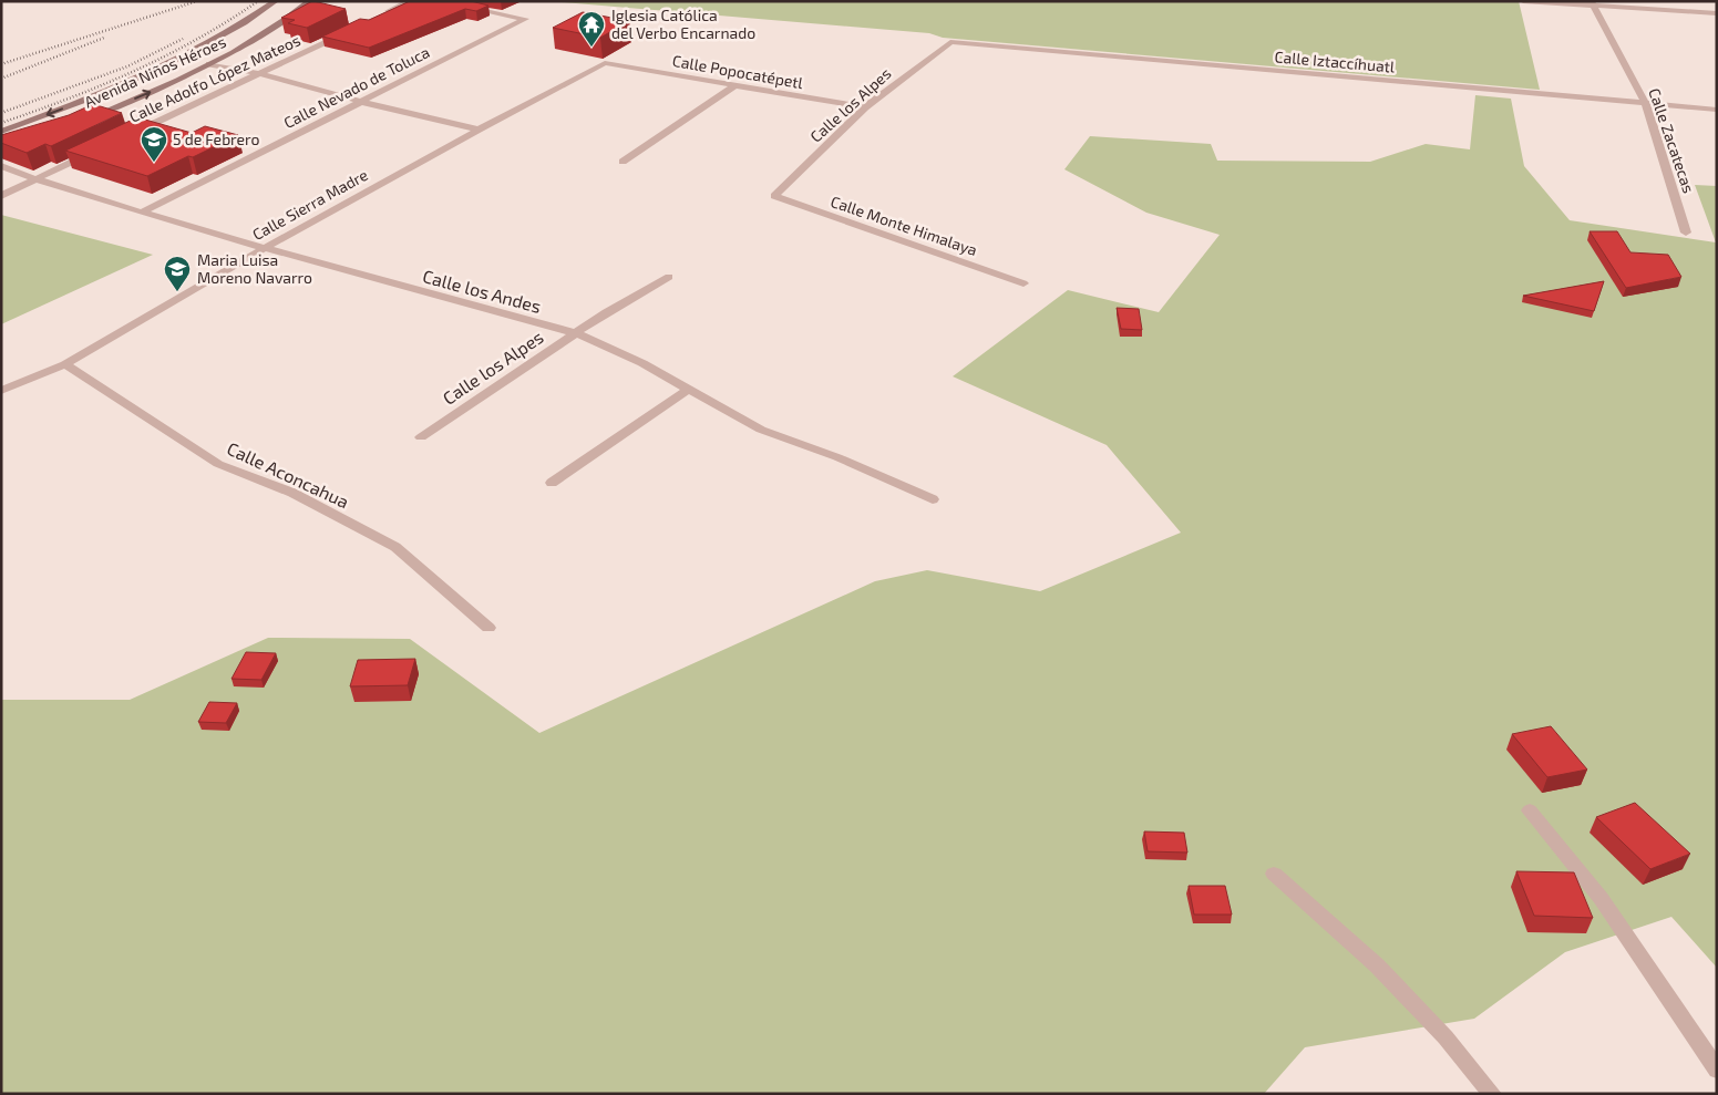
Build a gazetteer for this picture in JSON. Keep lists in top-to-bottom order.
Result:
{
  "streets": {
    "main road": ["Avenida Niños Héroes"],
    "street": [
      "Calle Iztaccíhuatl",
      "Calle Popocatépetl",
      "Calle Adolfo López Mateos",
      "Calle Nevado de Toluca",
      "Calle los Alpes",
      "Calle Zacatecas",
      "Calle Sierra Madre",
      "Calle Monte Himalaya",
      "Calle los Andes",
      "Calle Aconcahua"
    ]
  },
  "crossings": [
    ["Calle Iztaccíhuatl", "Calle los Alpes"],
    ["Calle Iztaccíhuatl", "Calle Zacatecas"],
    ["Calle Popocatépetl", "Calle los Alpes"],
    ["Calle Popocatépetl", "Calle Sierra Madre"],
    ["Calle Nevado de Toluca", "Calle los Andes"],
    ["Calle los Alpes", "Calle Monte Himalaya"],
    ["Calle los Alpes", "Calle los Andes"],
    ["Calle Sierra Madre", "Calle los Andes"],
    ["Calle Sierra Madre", "Calle Aconcahua"]
  ],
  "places": {
    "temple": ["Iglesia Católica del Verbo Encarnado"],
    "school or university": ["5 de Febrero", "Maria Luisa Moreno Navarro"]
  }
}
